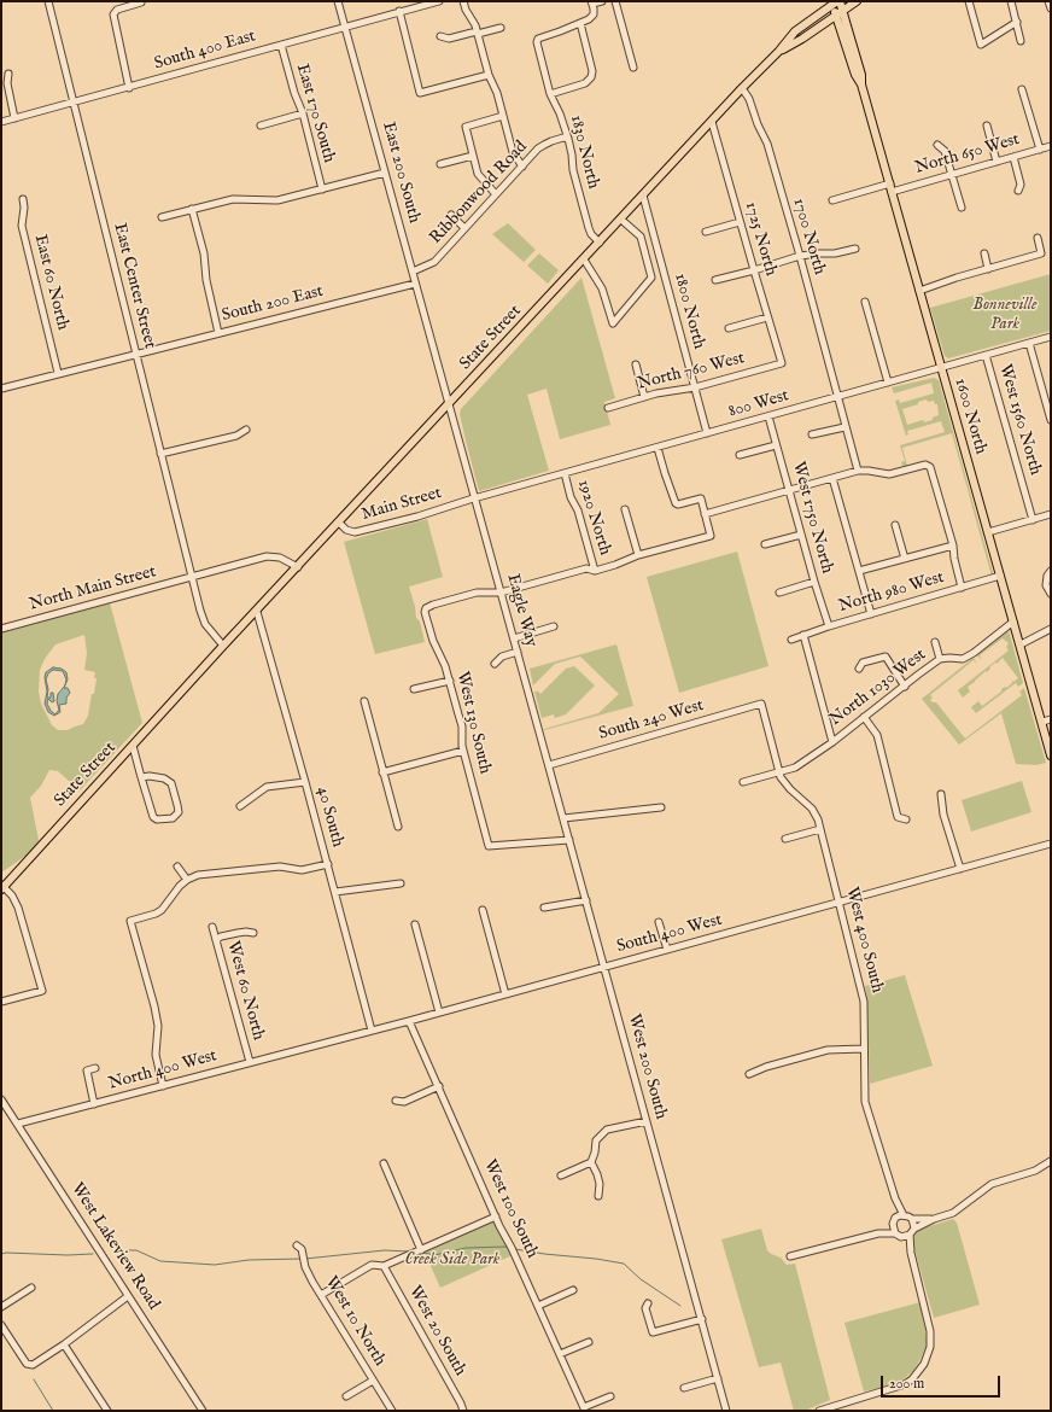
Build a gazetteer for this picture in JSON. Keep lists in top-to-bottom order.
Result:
{
  "streets": {
    "main road": ["State Street", "1600 North"],
    "street": [
      "South 400 East",
      "East 170 South",
      "1830 North",
      "North 650 West",
      "East 200 South",
      "Ribbonwood Road",
      "1700 North",
      "1725 North",
      "East 60 North",
      "East Center Street",
      "South 200 East",
      "1800 North",
      "North 760 West",
      "800 West",
      "West 1560 North",
      "Main Street",
      "1920 North",
      "West 1750 North",
      "North Main Street",
      "North 980 West",
      "Eagle Way",
      "North 1030 West",
      "South 240 West",
      "West 130 South",
      "40 South",
      "South 400 West",
      "West 400 South",
      "West 60 North",
      "West 200 South",
      "North 400 West",
      "West 100 South",
      "West Lakeview Road",
      "West 10 North",
      "West 20 South"
    ]
  },
  "crossings": [
    ["South 400 East", "East 170 South"],
    ["South 400 East", "East 200 South"],
    ["South 400 East", "East Center Street"],
    ["1830 North", "Ribbonwood Road"],
    ["1830 North", "State Street"],
    ["North 650 West", "1600 North"],
    ["East 200 South", "Ribbonwood Road"],
    ["East 200 South", "South 200 East"],
    ["East 200 South", "State Street"],
    ["East 200 South", "800 West"],
    ["East 200 South", "Main Street"],
    ["East 200 South", "Eagle Way"],
    ["1700 North", "State Street"],
    ["1700 North", "800 West"],
    ["1725 North", "State Street"],
    ["1725 North", "North 760 West"],
    ["East 60 North", "South 200 East"],
    ["East Center Street", "South 200 East"],
    ["East Center Street", "State Street"],
    ["East Center Street", "North Main Street"],
    ["1800 North", "State Street"],
    ["1800 North", "North 760 West"],
    ["1800 North", "800 West"],
    ["State Street", "1600 North"],
    ["State Street", "Main Street"],
    ["State Street", "40 South"],
    ["800 West", "1600 North"],
    ["800 West", "West 1560 North"],
    ["800 West", "Main Street"],
    ["800 West", "1920 North"],
    ["800 West", "West 1750 North"],
    ["800 West", "Eagle Way"],
    ["1600 North", "North 980 West"],
    ["1600 North", "North 1030 West"],
    ["Main Street", "Eagle Way"],
    ["West 1750 North", "North 980 West"],
    ["Eagle Way", "West 130 South"],
    ["Eagle Way", "West 200 South"],
    ["North 1030 West", "West 400 South"],
    ["South 240 West", "West 400 South"],
    ["South 240 West", "West 200 South"],
    ["West 130 South", "West 200 South"],
    ["40 South", "South 400 West"],
    ["South 400 West", "West 400 South"],
    ["South 400 West", "West 200 South"],
    ["South 400 West", "North 400 West"],
    ["South 400 West", "West 100 South"],
    ["West 60 North", "North 400 West"],
    ["North 400 West", "West Lakeview Road"]
  ],
  "parks": ["Bonneville Park", "Creek Side Park"],
  "scale_bar": "200 m"
}
